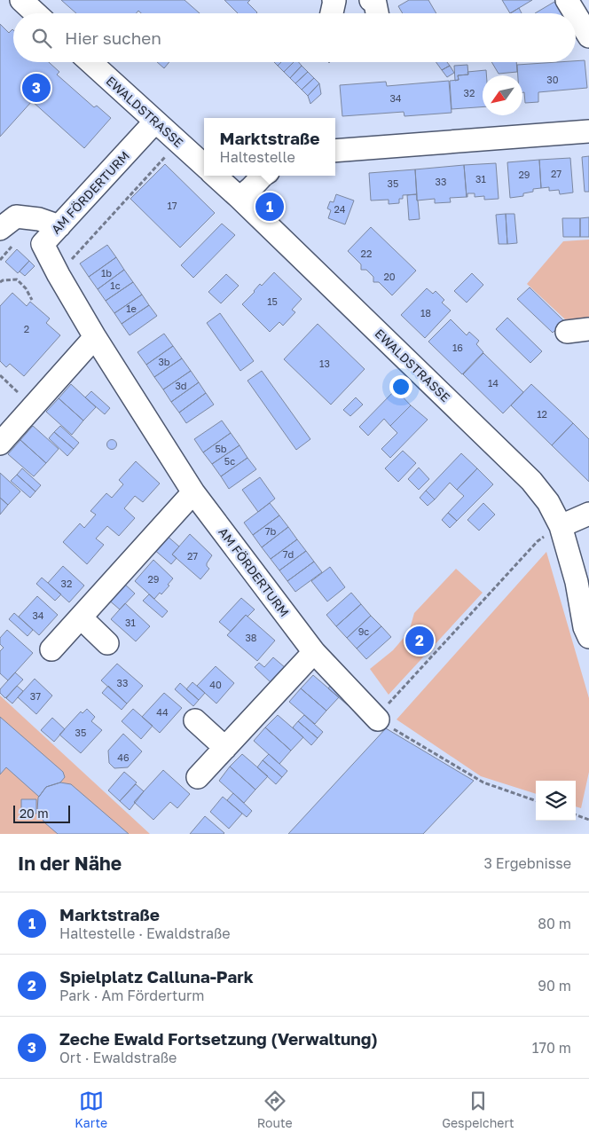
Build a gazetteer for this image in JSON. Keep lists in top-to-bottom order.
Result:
{
  "streets": {
    "street": ["EWALDSTRASSE", "AM FÖRDERTURM"]
  },
  "crossings": [
    ["EWALDSTRASSE", "AM FÖRDERTURM"]
  ],
  "house_numbers": [
    "30",
    "32",
    "34",
    "27",
    "29",
    "31",
    "33",
    "35",
    "17",
    "24",
    "22",
    "1b",
    "20",
    "1c",
    "15",
    "1e",
    "18",
    "2",
    "16",
    "3b",
    "13",
    "14",
    "3d",
    "12",
    "5b",
    "5c",
    "7b",
    "7d",
    "27",
    "29",
    "32",
    "34",
    "31",
    "9c",
    "38",
    "33",
    "40",
    "37",
    "44",
    "35",
    "46"
  ],
  "scale_bar": "20 m",
  "north": "bottom left",
  "page": {
    "search": "Hier suchen",
    "pins": ["3", "1", "2"],
    "popup": ["Marktstraße", "Haltestelle"],
    "scale": "20 m",
    "heading": ["In der Nähe", "3 Ergebnisse"],
    "list": [
      {
        "mark": "1",
        "name": "Marktstraße",
        "note": "Haltestelle · Ewaldstraße",
        "value": "80 m"
      },
      {
        "mark": "2",
        "name": "Spielplatz Calluna-Park",
        "note": "Park · Am Förderturm",
        "value": "90 m"
      },
      {
        "mark": "3",
        "name": "Zeche Ewald Fortsetzung (Verwaltung)",
        "note": "Ort · Ewaldstraße",
        "value": "170 m"
      }
    ],
    "nav": ["Karte", "Route", "Gespeichert"]
  }
}
